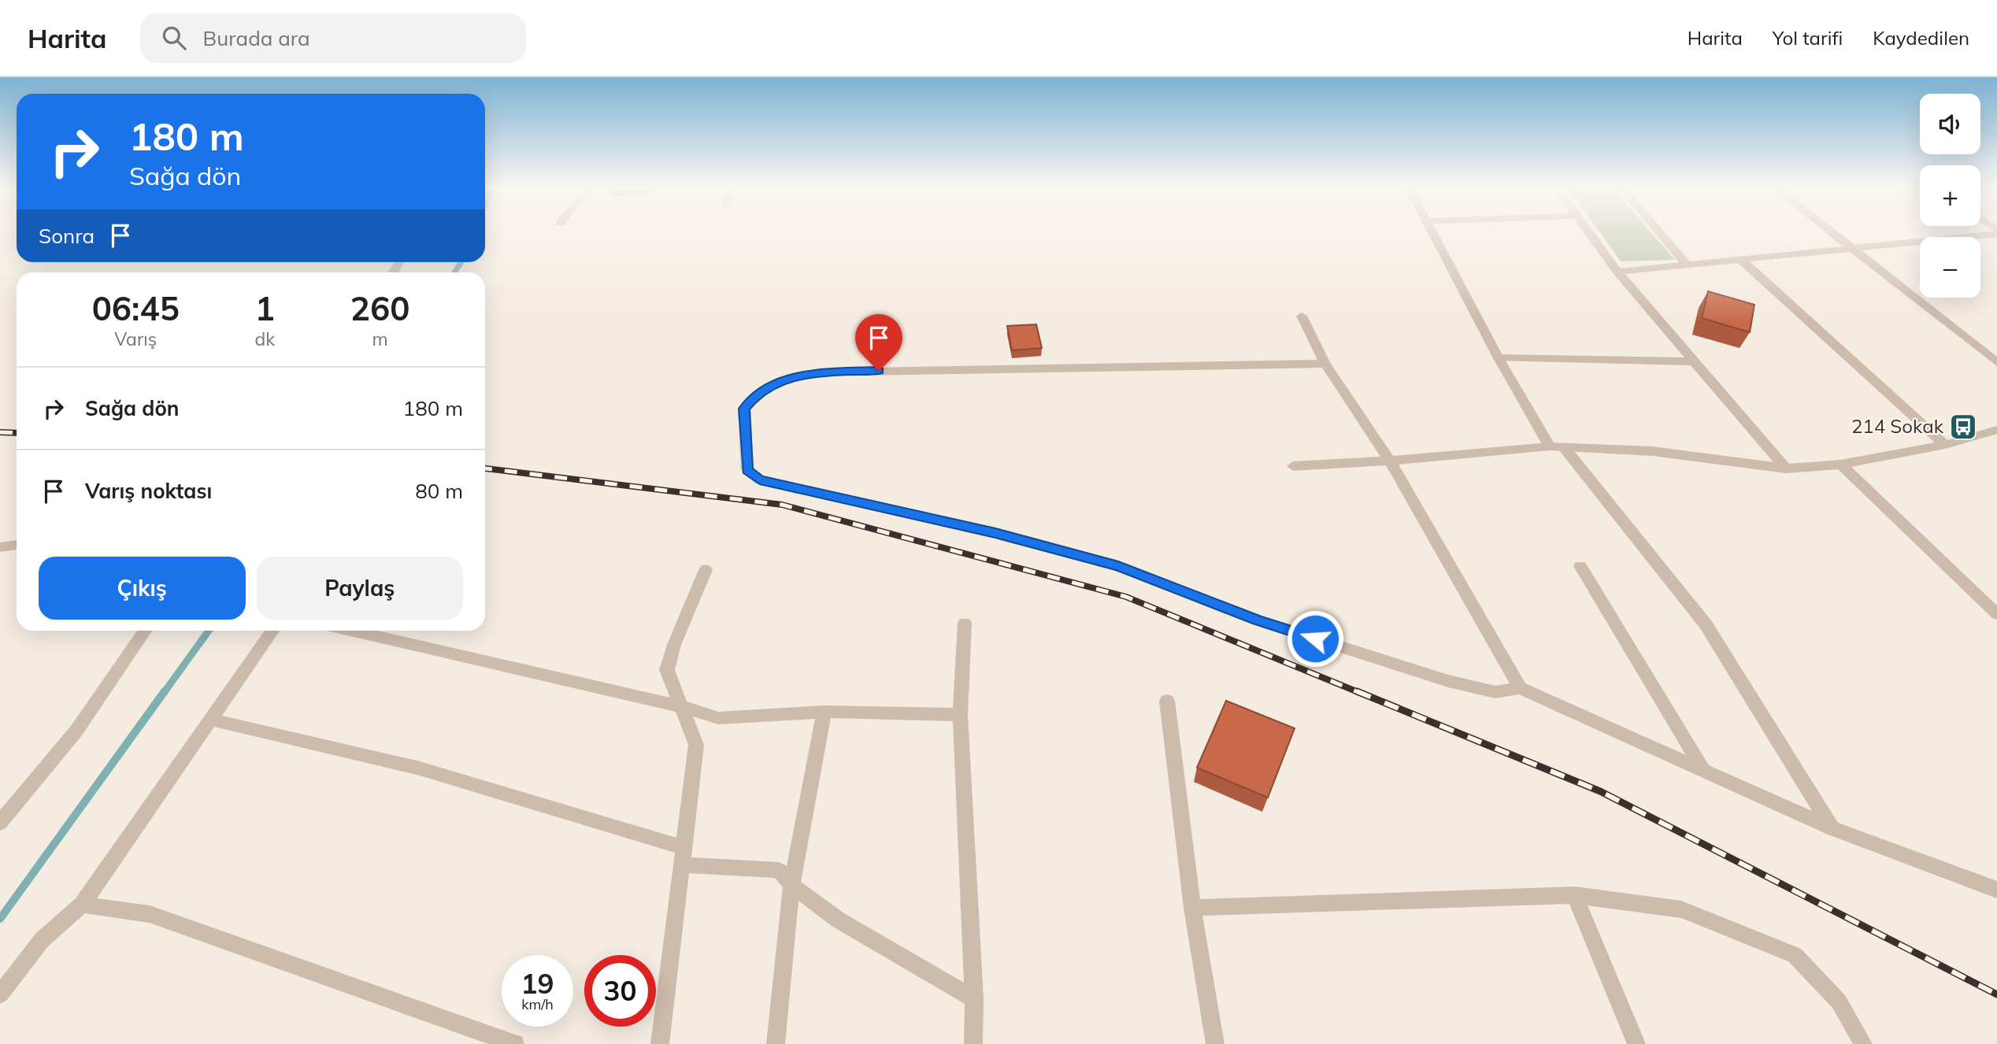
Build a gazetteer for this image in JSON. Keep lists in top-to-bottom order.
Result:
{
  "places": {
    "bus stop": ["214 Sokak"]
  },
  "page": {
    "header": "Harita",
    "search": "Burada ara",
    "nav": ["Harita", "Yol tarifi", "Kaydedilen"],
    "map_buttons": ["+", "−"],
    "turn": ["180 m", "Sağa dön"],
    "then": "Sonra",
    "eta": [
      "06:45",
      "Varış",
      "1",
      "dk",
      "260",
      "m"
    ],
    "list": [
      {
        "name": "Sağa dön",
        "value": "180 m"
      },
      {
        "name": "Varış noktası",
        "value": "80 m"
      }
    ],
    "buttons": ["Çıkış", "Paylaş"],
    "speed": "19 km/h",
    "limit": "30"
  }
}
